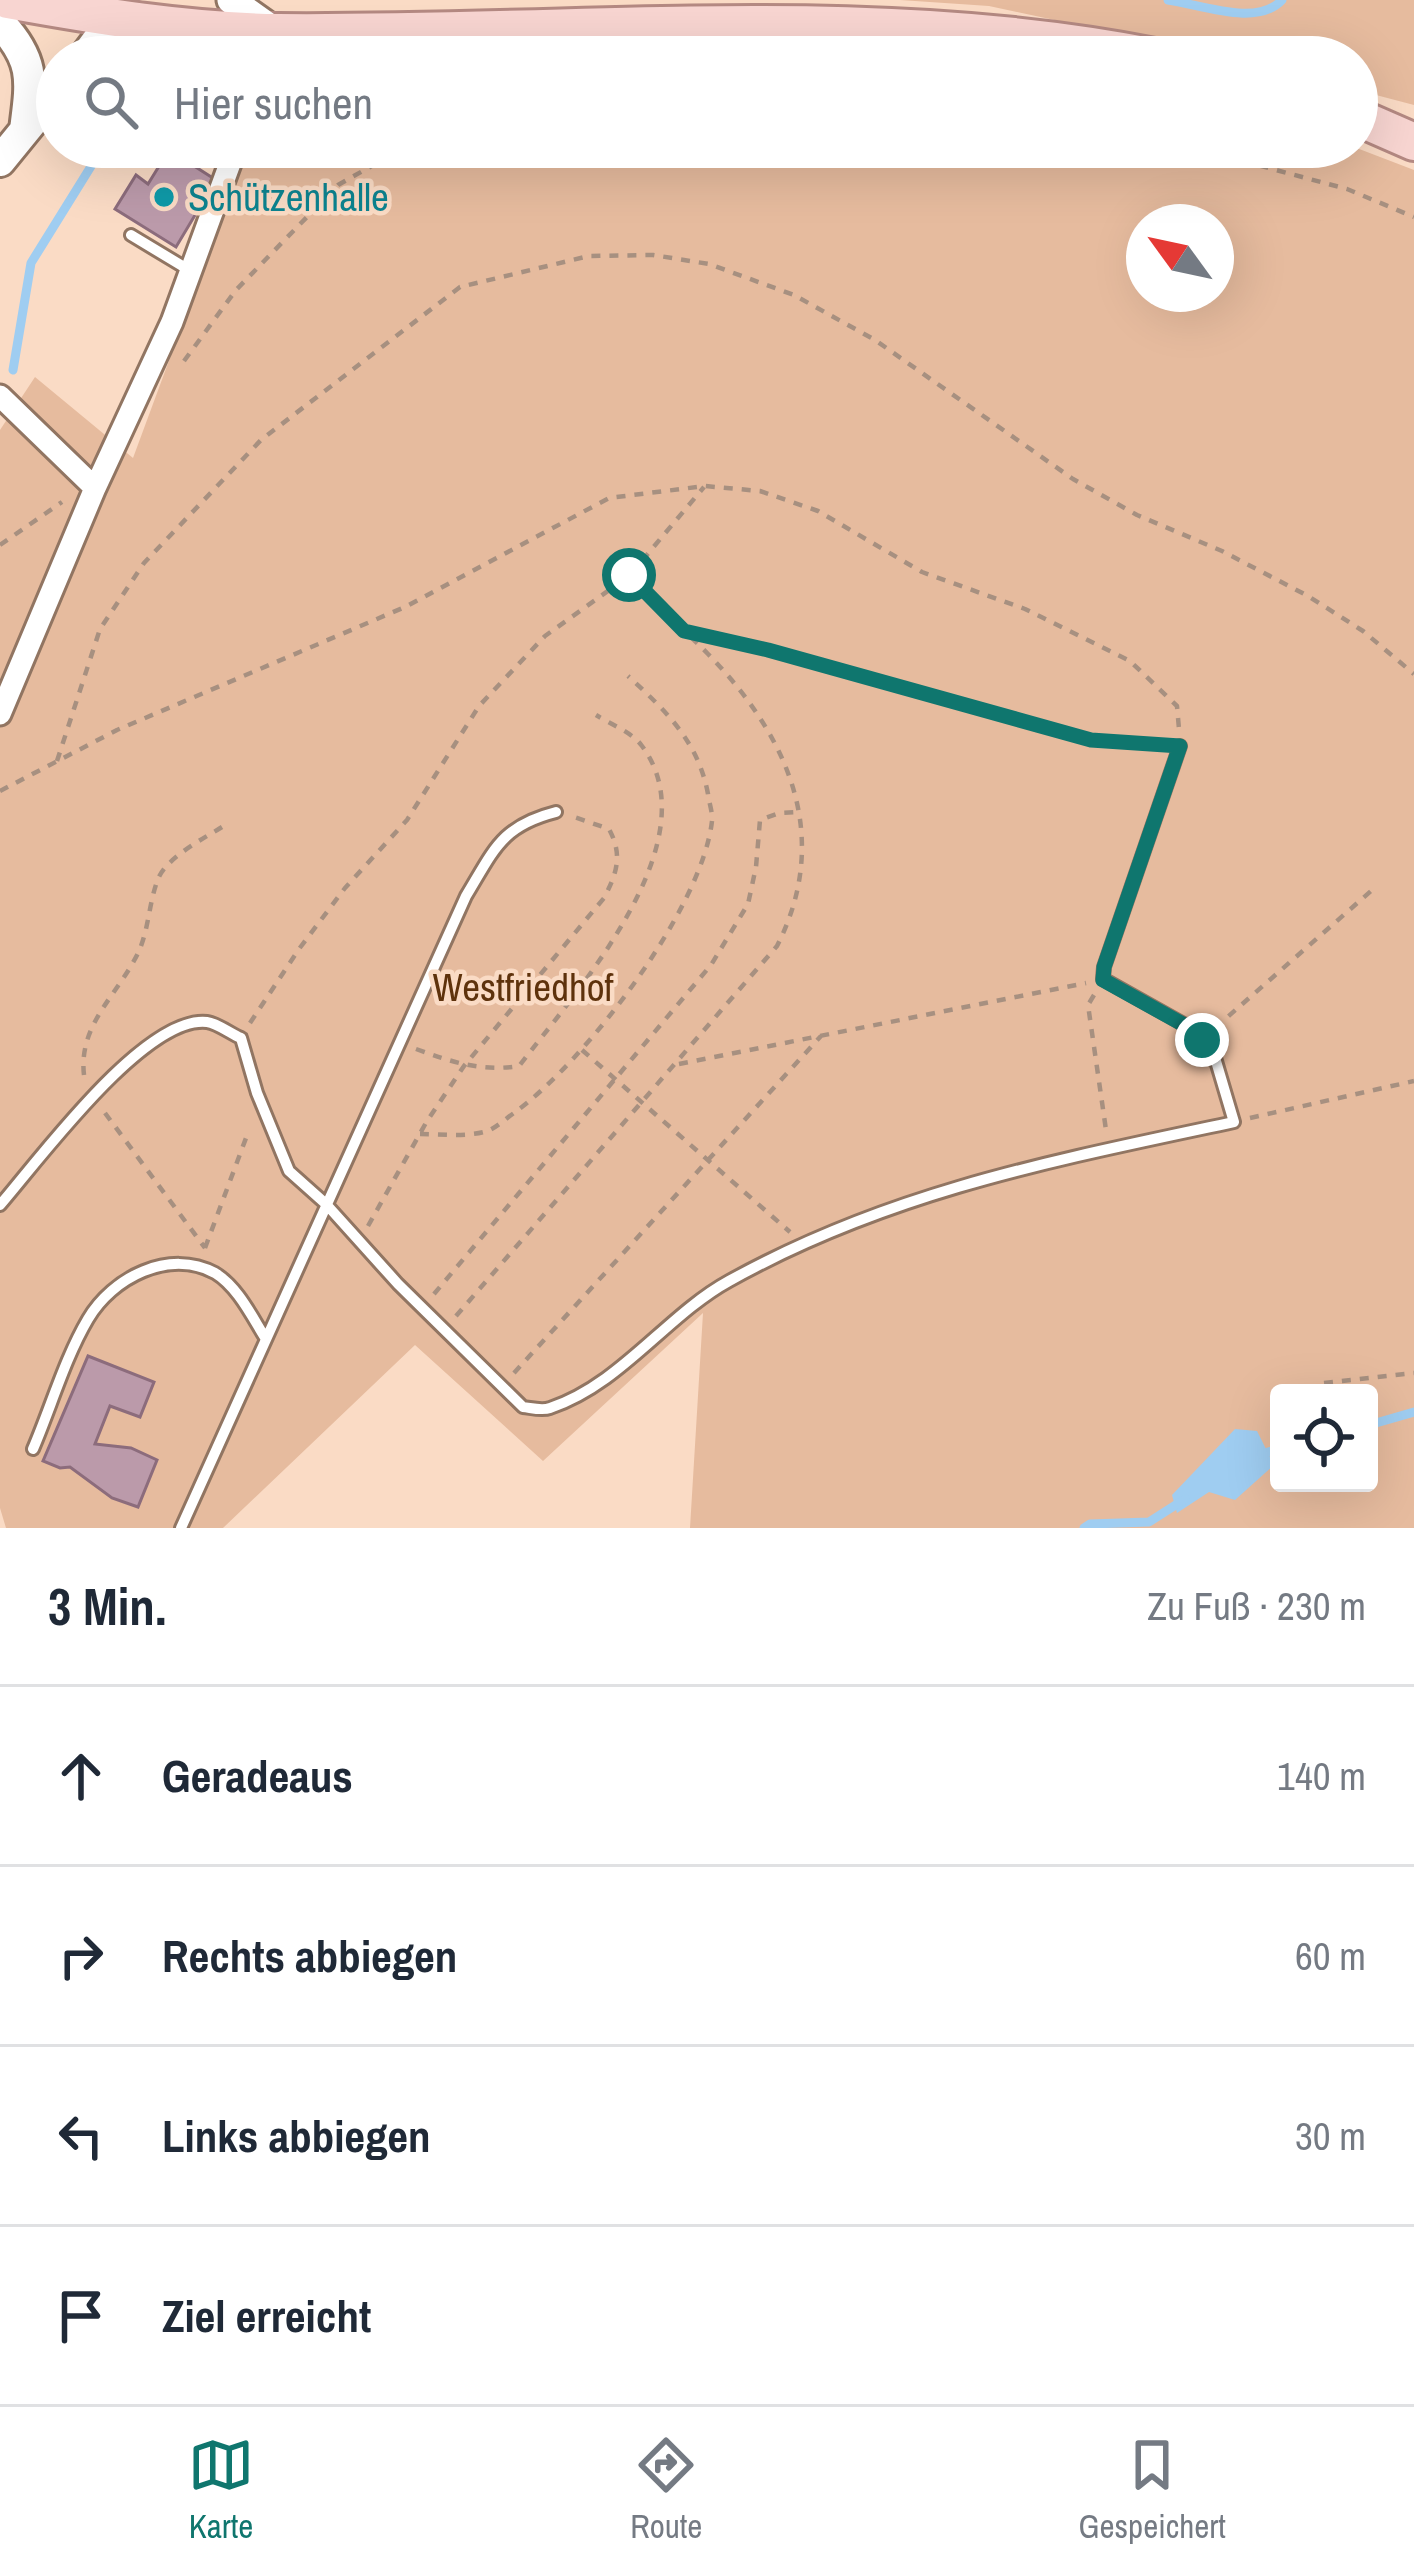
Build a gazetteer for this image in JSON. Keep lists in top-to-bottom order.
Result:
{
  "parks": ["Westfriedhof"],
  "places": ["Schützenhalle"],
  "north": "top left",
  "page": {
    "search": "Hier suchen",
    "heading": ["3 Min.", "Zu Fuß · 230 m"],
    "list": [
      ["Geradeaus", "140 m"],
      ["Rechts abbiegen", "60 m"],
      ["Links abbiegen", "30 m"],
      "Ziel erreicht"
    ],
    "nav": ["Karte", "Route", "Gespeichert"]
  }
}
